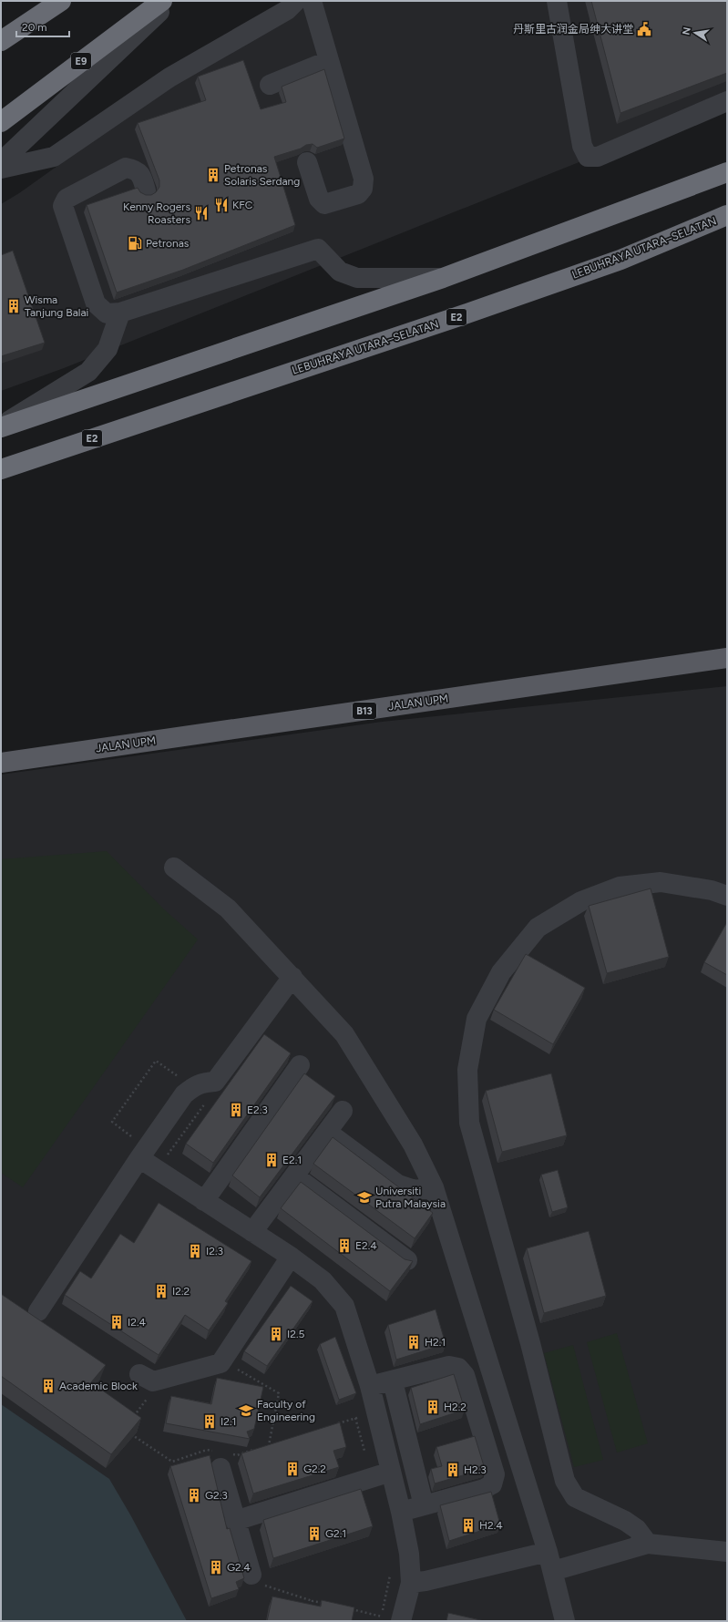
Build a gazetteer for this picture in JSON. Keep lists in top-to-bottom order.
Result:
{
  "streets": {
    "highway": ["E9", "LEBUHRAYA UTARA–SELATAN", "E2"],
    "main road": ["JALAN UPM", "B13"]
  },
  "places": {
    "public building": ["丹斯里古润金局绅大讲堂"],
    "building": [
      "Petronas Solaris Serdang",
      "Wisma Tanjung Balai",
      "E2.3",
      "E2.1",
      "E2.4",
      "I2.3",
      "I2.2",
      "I2.4",
      "I2.5",
      "H2.1",
      "Academic Block",
      "H2.2",
      "I2.1",
      "G2.2",
      "H2.3",
      "G2.3",
      "H2.4",
      "G2.1",
      "G2.4"
    ],
    "restaurant": ["KFC", "Kenny Rogers Roasters"],
    "fuel station": ["Petronas"],
    "school or university": ["Universiti Putra Malaysia", "Faculty of Engineering"]
  },
  "scale_bar": "20 m",
  "north": "left"
}
